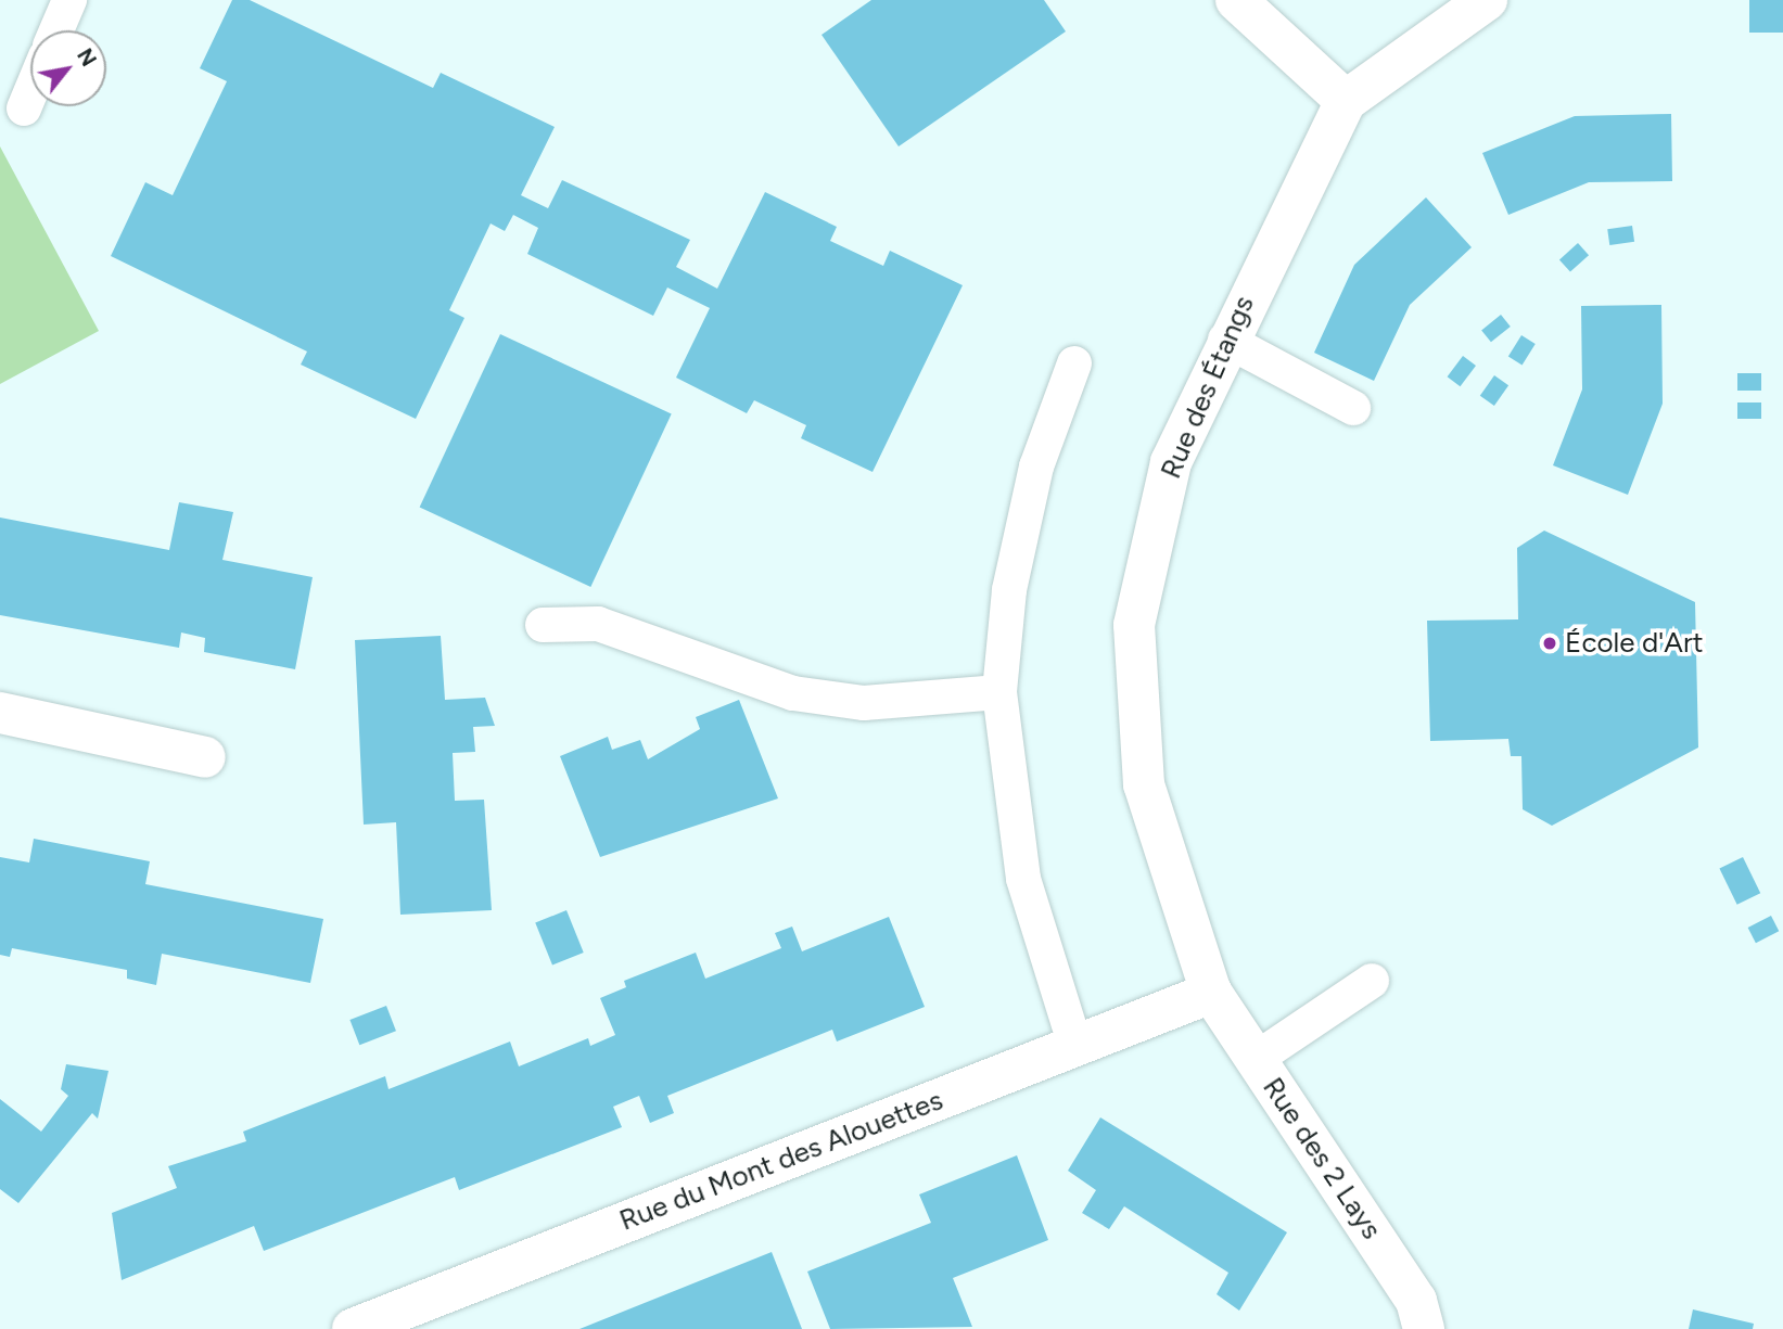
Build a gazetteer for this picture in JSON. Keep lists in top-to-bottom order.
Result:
{
  "streets": {
    "street": ["Rue des Étangs", "Rue des 2 Lays", "Rue du Mont des Alouettes"]
  },
  "crossings": [
    ["Rue des Étangs", "Rue des 2 Lays"],
    ["Rue des Étangs", "Rue du Mont des Alouettes"],
    ["Rue des 2 Lays", "Rue du Mont des Alouettes"]
  ],
  "places": ["École d'Art"],
  "north": "top right"
}
